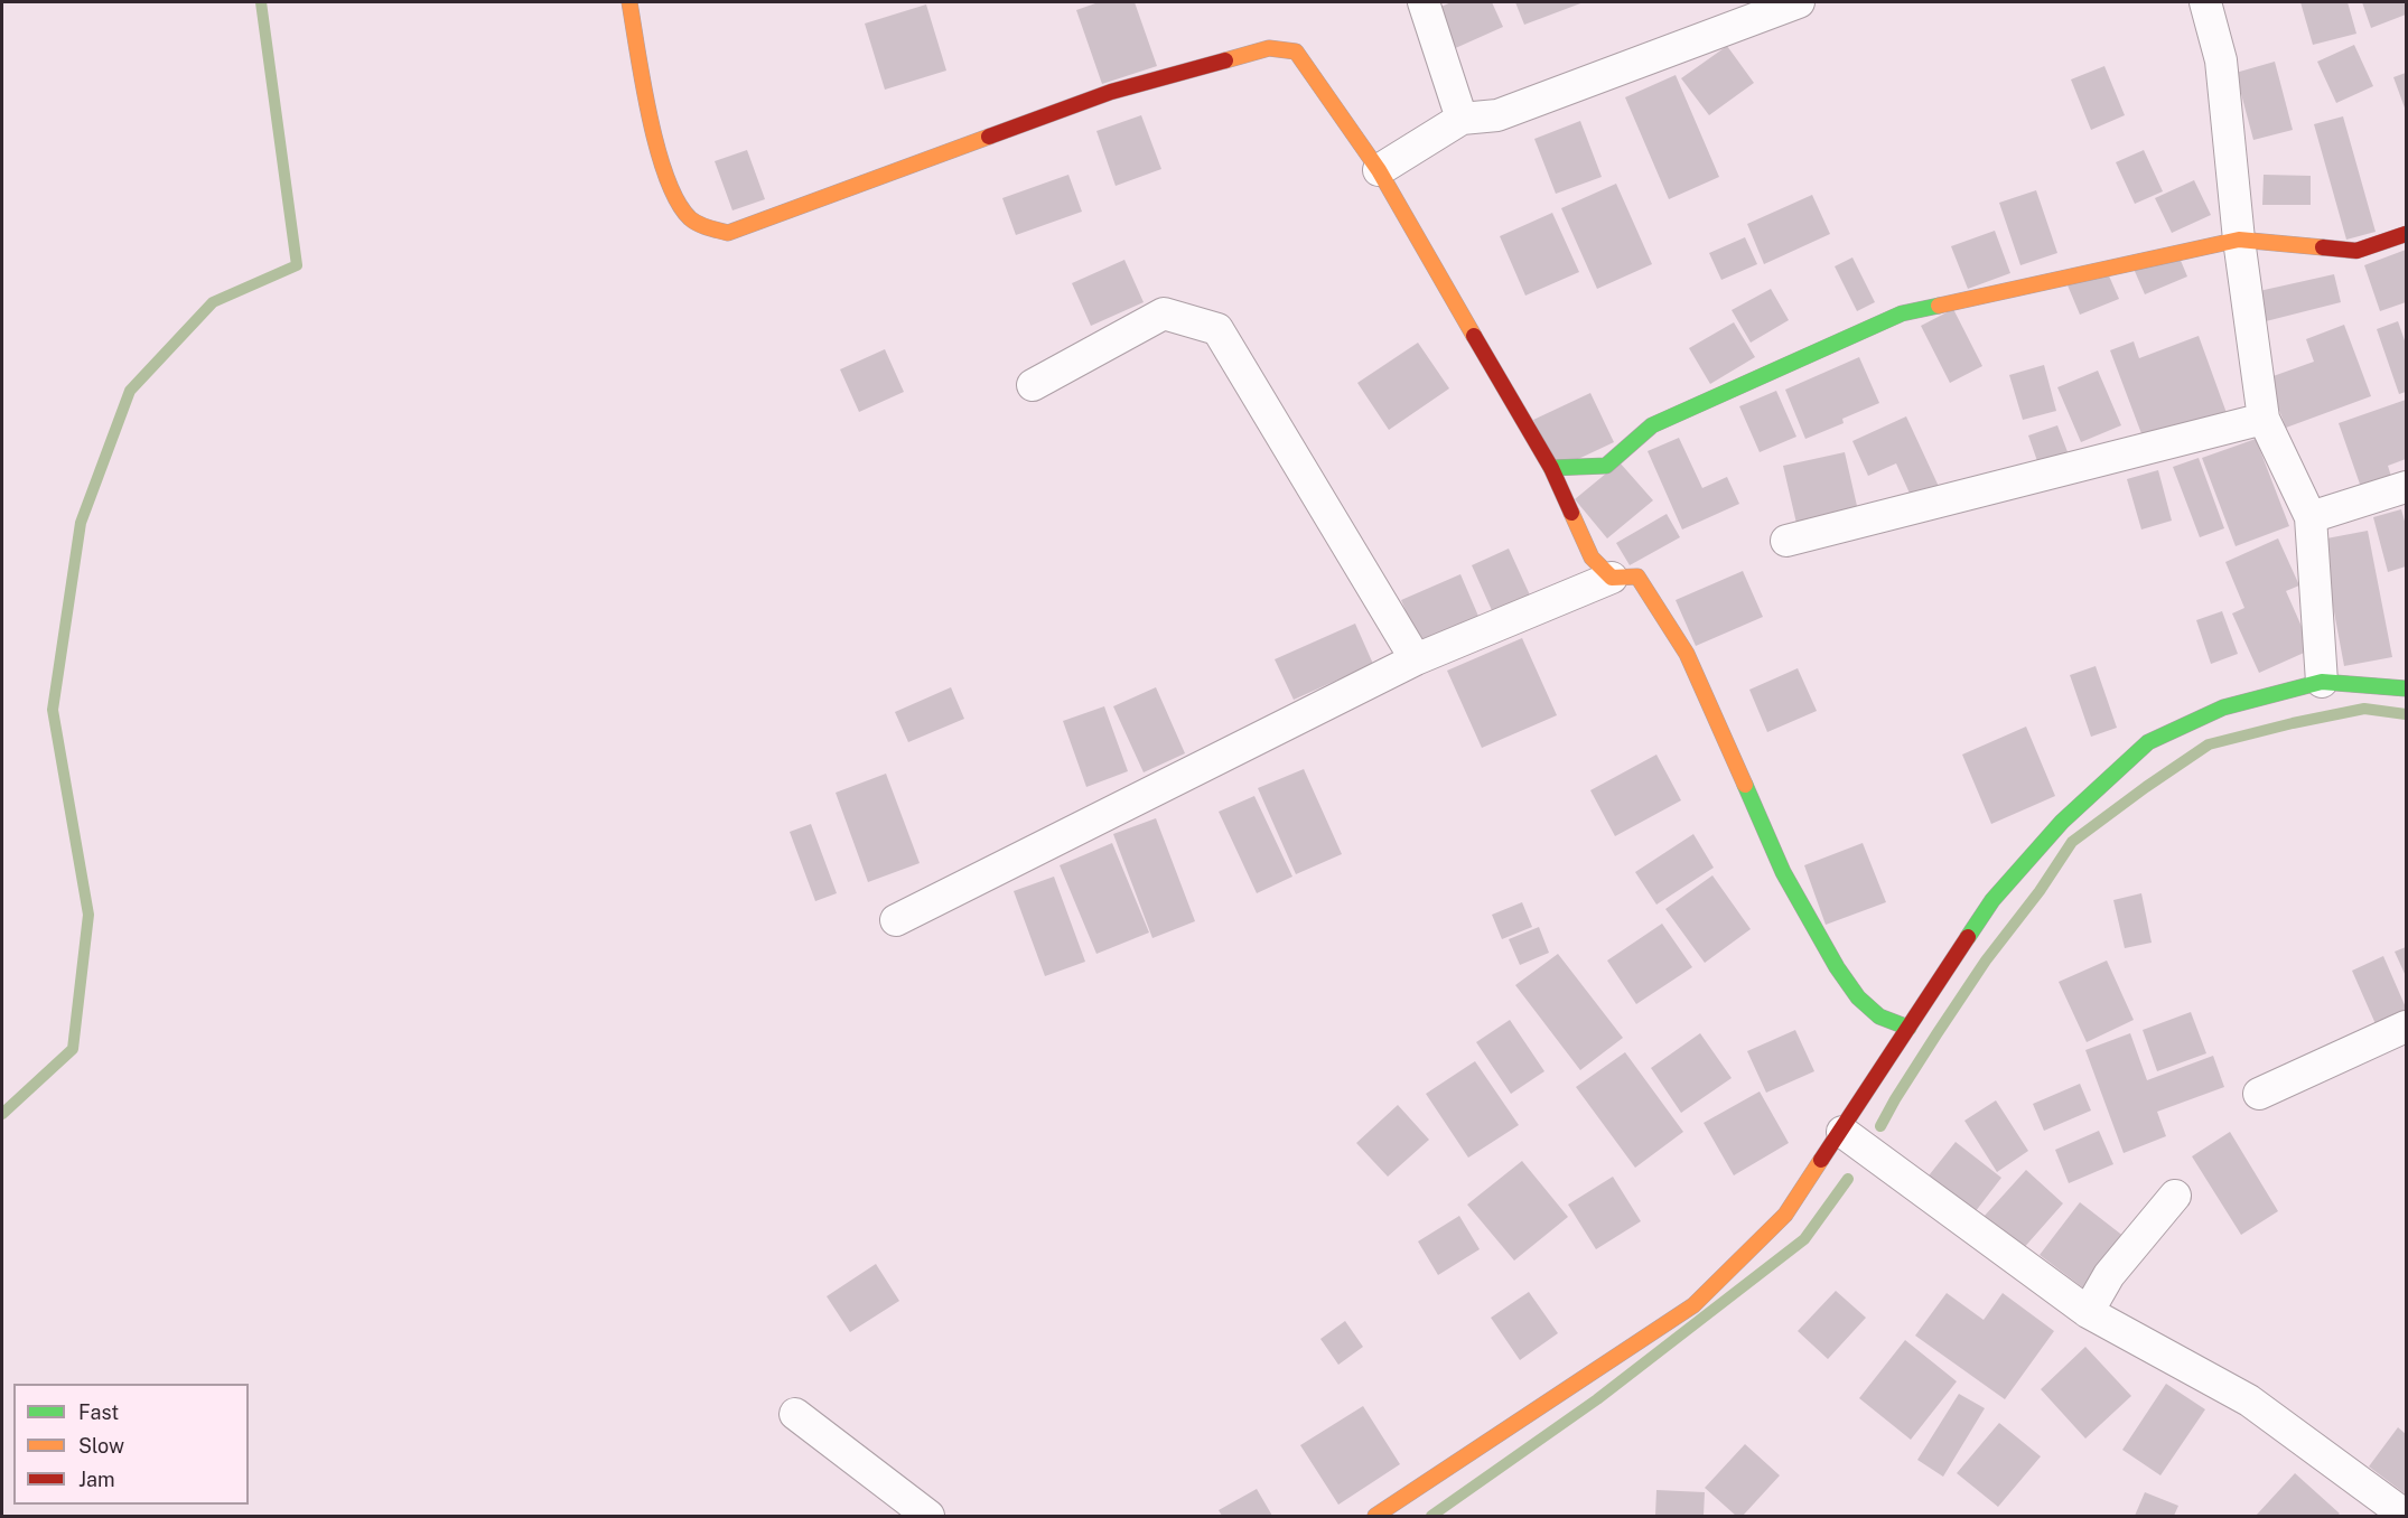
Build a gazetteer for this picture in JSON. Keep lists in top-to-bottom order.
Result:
{
  "legend": ["Fast", "Slow", "Jam"]
}
